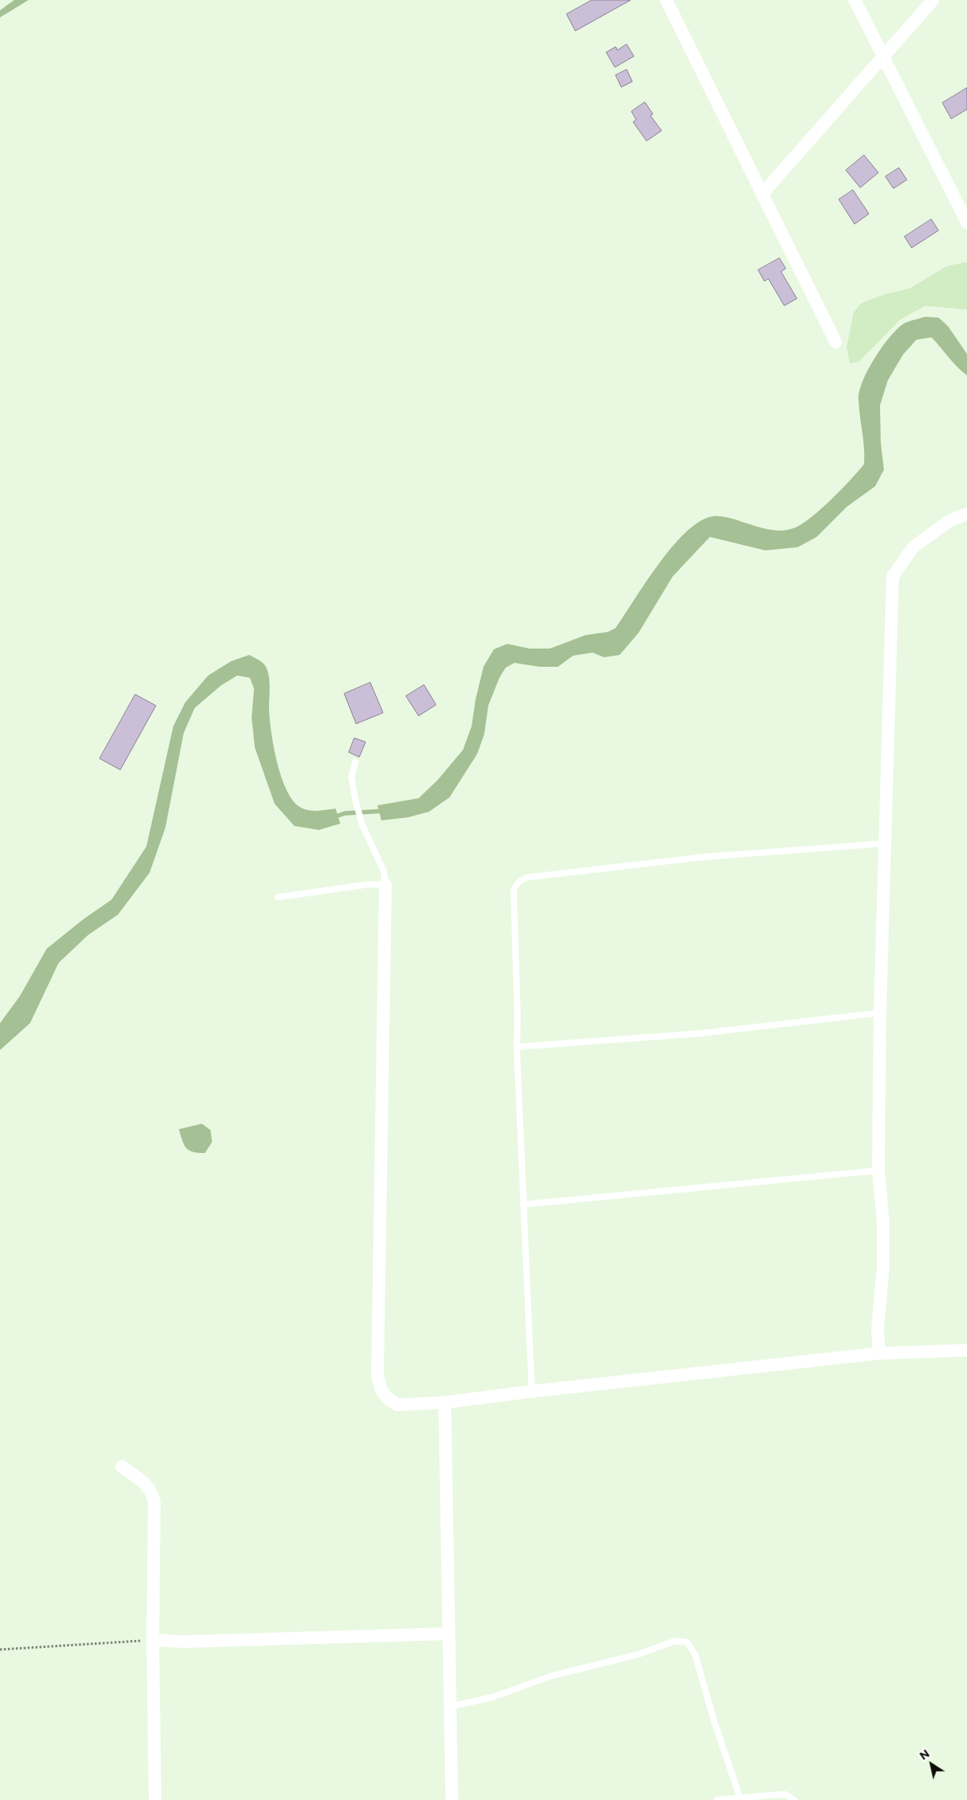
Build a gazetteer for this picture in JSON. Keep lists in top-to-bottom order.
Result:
{
  "north": "top left"
}
